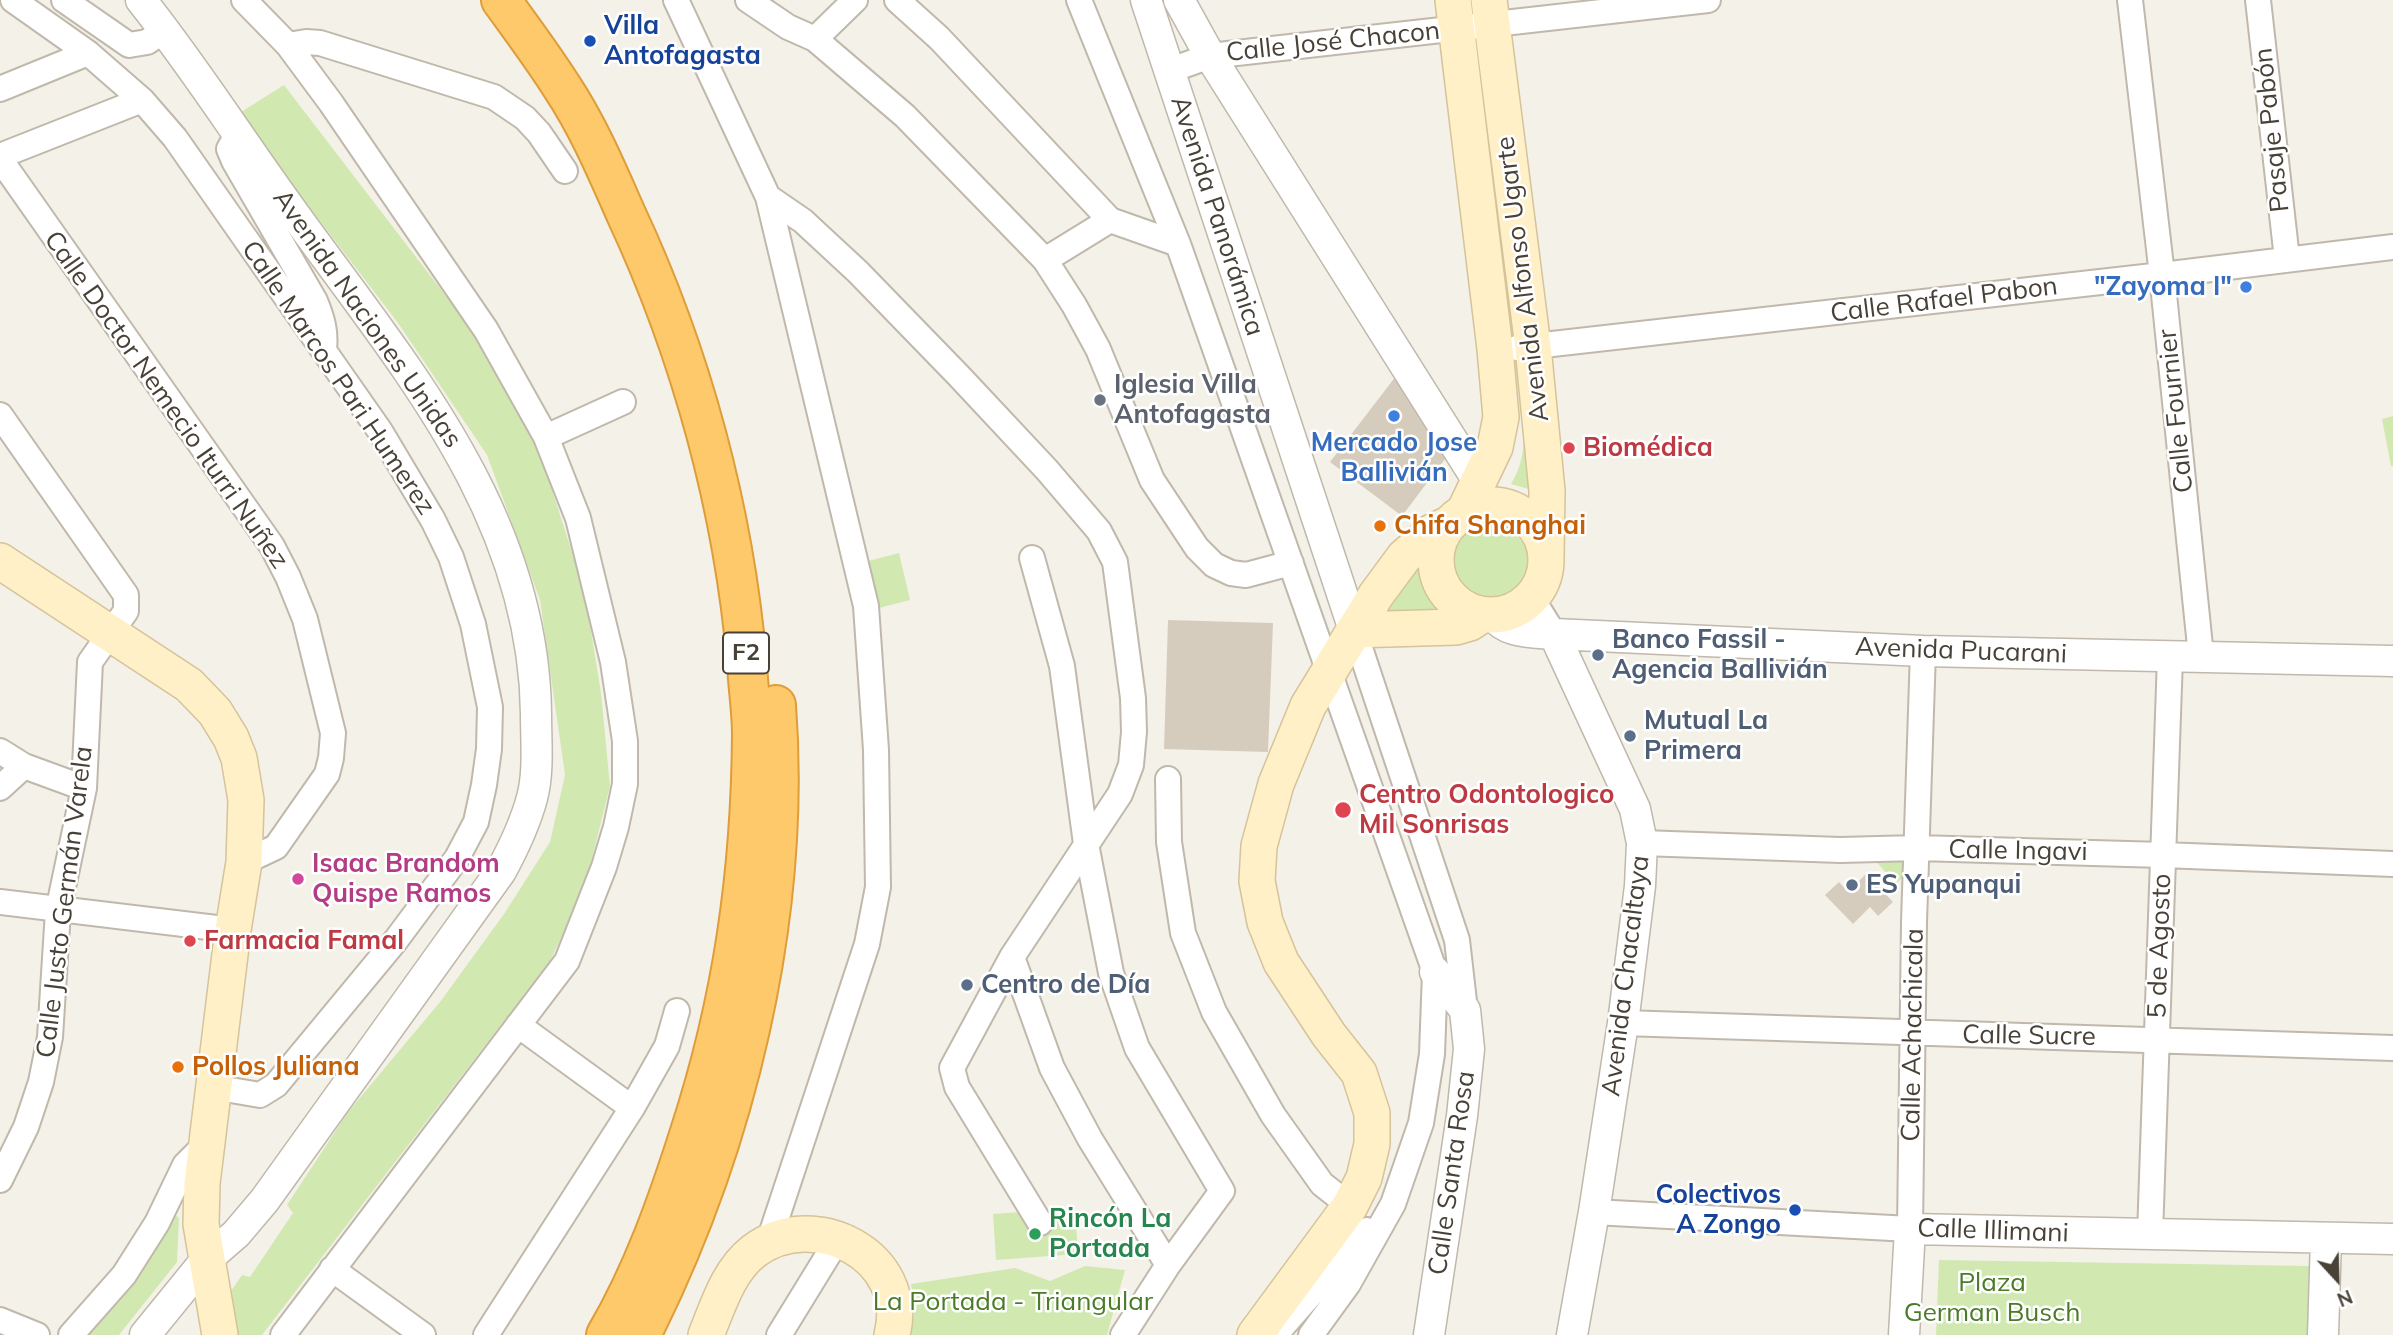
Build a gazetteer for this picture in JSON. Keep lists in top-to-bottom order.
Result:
{
  "streets": {
    "highway": ["F2"],
    "main road": ["Avenida Alfonso Ugarte"],
    "street": [
      "Calle José Chacon",
      "Pasaje Pabón",
      "Avenida Panorámica",
      "Calle Rafael Pabon",
      "Avenida Naciones Unidas",
      "Calle Marcos Pari Humerez",
      "Calle Doctor Nemecio Iturri Nuñez",
      "Calle Fournier",
      "Avenida Pucarani",
      "Calle Ingavi",
      "Calle Justo Germán Varela",
      "5 de Agosto",
      "Avenida Chacaltaya",
      "Calle Achachicala",
      "Calle Sucre",
      "Calle Santa Rosa",
      "Calle Illimani"
    ]
  },
  "crossings": [
    ["Calle José Chacon", "Avenida Panorámica"],
    ["Calle José Chacon", "Avenida Alfonso Ugarte"],
    ["Pasaje Pabón", "Calle Rafael Pabon"],
    ["Avenida Panorámica", "Avenida Alfonso Ugarte"],
    ["Avenida Panorámica", "Avenida Pucarani"],
    ["Avenida Panorámica", "Avenida Chacaltaya"],
    ["Avenida Panorámica", "Calle Santa Rosa"],
    ["Avenida Alfonso Ugarte", "Calle Rafael Pabon"],
    ["Avenida Alfonso Ugarte", "Avenida Pucarani"],
    ["Avenida Alfonso Ugarte", "Avenida Chacaltaya"],
    ["Calle Rafael Pabon", "Calle Fournier"],
    ["Calle Fournier", "Avenida Pucarani"],
    ["Avenida Pucarani", "5 de Agosto"],
    ["Avenida Pucarani", "Avenida Chacaltaya"],
    ["Avenida Pucarani", "Calle Achachicala"],
    ["Calle Ingavi", "5 de Agosto"],
    ["Calle Ingavi", "Avenida Chacaltaya"],
    ["Calle Ingavi", "Calle Achachicala"],
    ["5 de Agosto", "Calle Sucre"],
    ["5 de Agosto", "Calle Illimani"],
    ["Avenida Chacaltaya", "Calle Sucre"],
    ["Avenida Chacaltaya", "Calle Illimani"],
    ["Calle Achachicala", "Calle Sucre"],
    ["Calle Achachicala", "Calle Illimani"]
  ],
  "parks": ["Plaza German Busch", "La Portada - Triangular"],
  "places": [
    "Villa Antofagasta",
    "\"Zayoma I\"",
    "Iglesia Villa Antofagasta",
    "Mercado Jose Ballivián",
    "Biomédica",
    "Chifa Shanghai",
    "Banco Fassil - Agencia Ballivián",
    "Mutual La Primera",
    "Centro Odontologico Mil Sonrisas",
    "Isaac Brandom Quispe Ramos",
    "ES Yupanqui",
    "Farmacia Famal",
    "Centro de Día",
    "Pollos Juliana",
    "Colectivos A Zongo",
    "Rincón La Portada"
  ],
  "north": "bottom"
}
